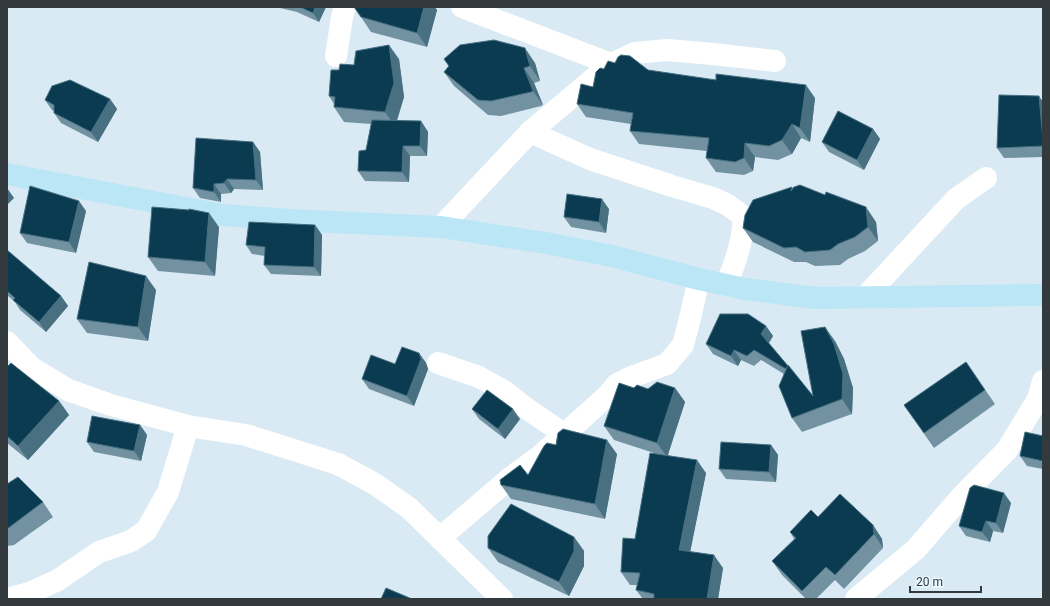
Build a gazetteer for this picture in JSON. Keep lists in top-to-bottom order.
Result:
{
  "scale_bar": "20 m"
}
